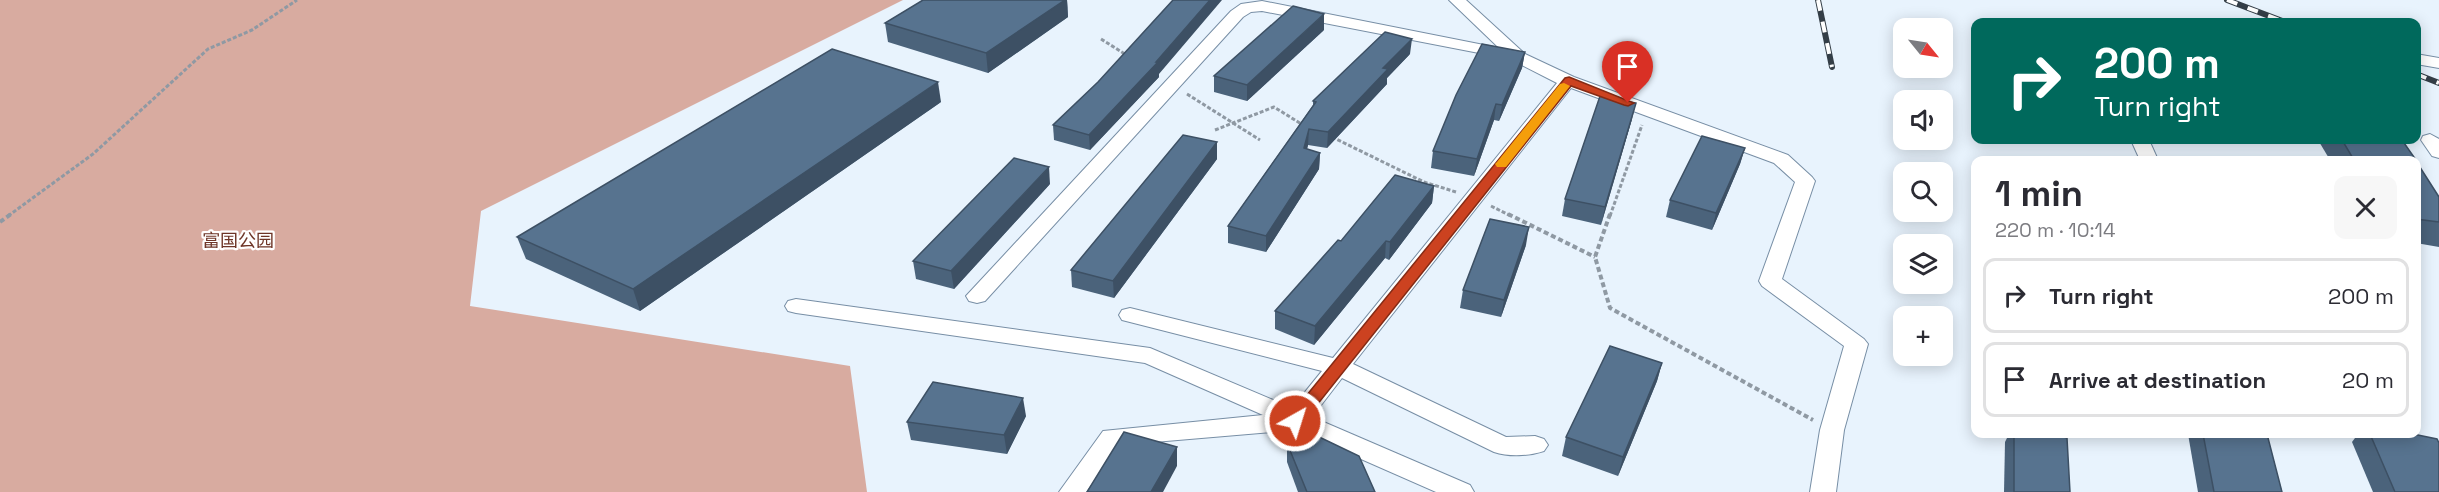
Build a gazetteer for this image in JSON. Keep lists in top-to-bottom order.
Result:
{
  "parks": ["富国公园"],
  "north": "bottom right",
  "page": {
    "map_buttons": "+",
    "turn": ["200 m", "Turn right"],
    "heading": ["1 min", "220 m · 10:14"],
    "list": [
      {
        "name": "Turn right",
        "value": "200 m"
      },
      {
        "name": "Arrive at destination",
        "value": "20 m"
      }
    ]
  }
}
